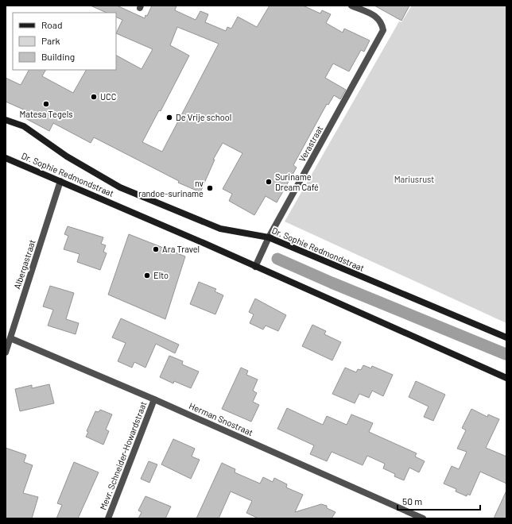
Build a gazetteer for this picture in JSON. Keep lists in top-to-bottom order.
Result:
{
  "streets": {
    "street": [
      "Verastraat",
      "Dr. Sophie Redmondstraat",
      "Albergastraat",
      "Herman Snostraat",
      "Mevr. Schneider-Howardstraat"
    ]
  },
  "crossings": [
    ["Verastraat", "Dr. Sophie Redmondstraat"],
    ["Dr. Sophie Redmondstraat", "Albergastraat"],
    ["Albergastraat", "Herman Snostraat"],
    ["Herman Snostraat", "Mevr. Schneider-Howardstraat"]
  ],
  "parks": ["Mariusrust"],
  "places": [
    "UCC",
    "Matesa Tegels",
    "De Vrije school",
    "Suriname Dream Café",
    "nv randoe-suriname",
    "Ara Travel",
    "Elto"
  ],
  "legend": ["Road", "Park", "Building"],
  "scale_bar": "50 m"
}
